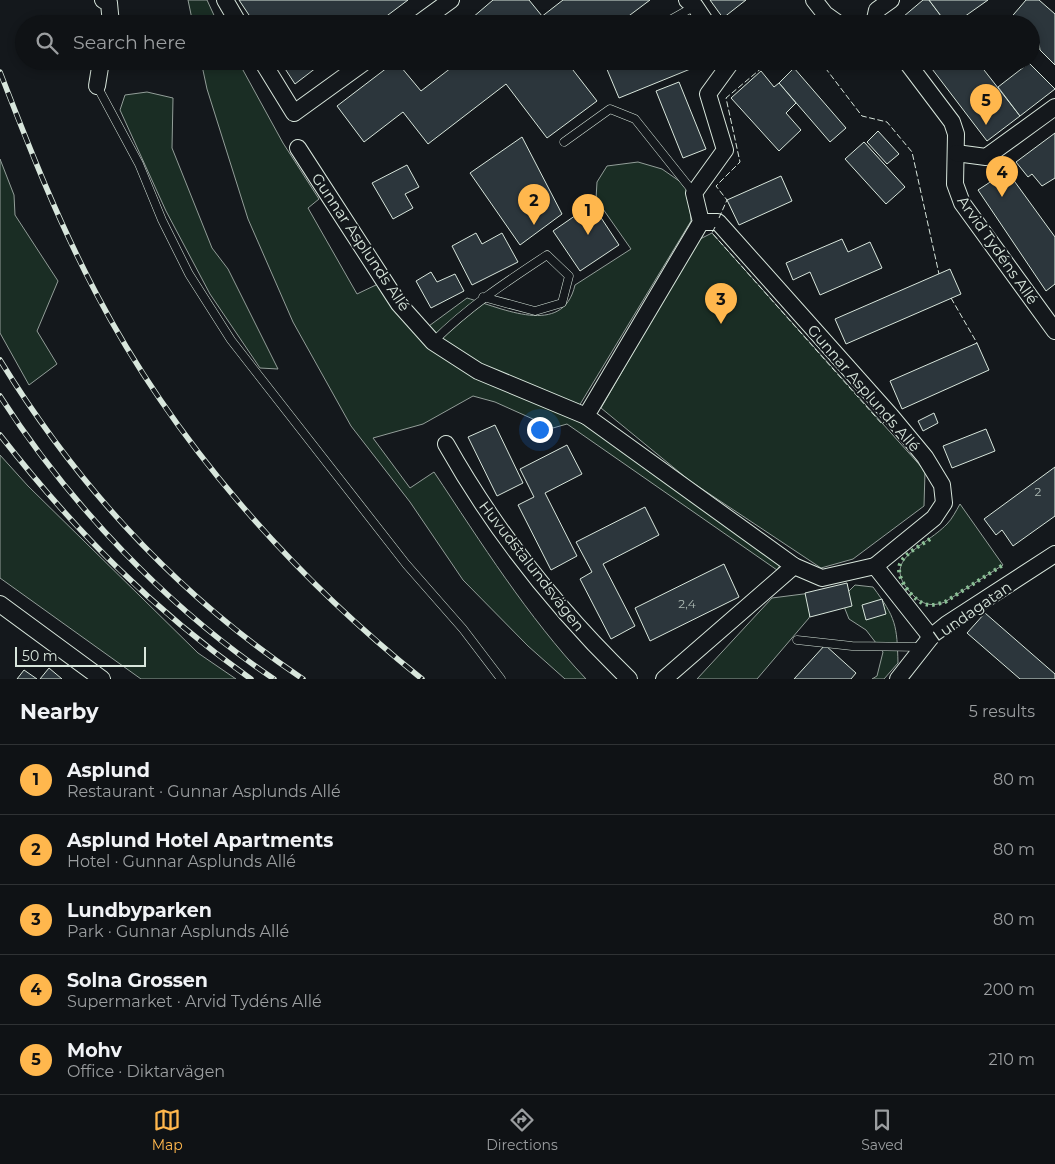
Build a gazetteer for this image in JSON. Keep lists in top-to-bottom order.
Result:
{
  "streets": {
    "street": [
      "Gunnar Asplunds Allé",
      "Arvid Tydéns Allé",
      "Huvudstalundsvägen",
      "Lundagatan"
    ]
  },
  "house_numbers": ["2", "2,4"],
  "scale_bar": "50 m",
  "page": {
    "search": "Search here",
    "pins": [
      "5",
      "4",
      "2",
      "1",
      "3"
    ],
    "scale": "50 m",
    "heading": ["Nearby", "5 results"],
    "list": [
      {
        "mark": "1",
        "name": "Asplund",
        "note": "Restaurant · Gunnar Asplunds Allé",
        "value": "80 m"
      },
      {
        "mark": "2",
        "name": "Asplund Hotel Apartments",
        "note": "Hotel · Gunnar Asplunds Allé",
        "value": "80 m"
      },
      {
        "mark": "3",
        "name": "Lundbyparken",
        "note": "Park · Gunnar Asplunds Allé",
        "value": "80 m"
      },
      {
        "mark": "4",
        "name": "Solna Grossen",
        "note": "Supermarket · Arvid Tydéns Allé",
        "value": "200 m"
      },
      {
        "mark": "5",
        "name": "Mohv",
        "note": "Office · Diktarvägen",
        "value": "210 m"
      }
    ],
    "nav": ["Map", "Directions", "Saved"]
  }
}
